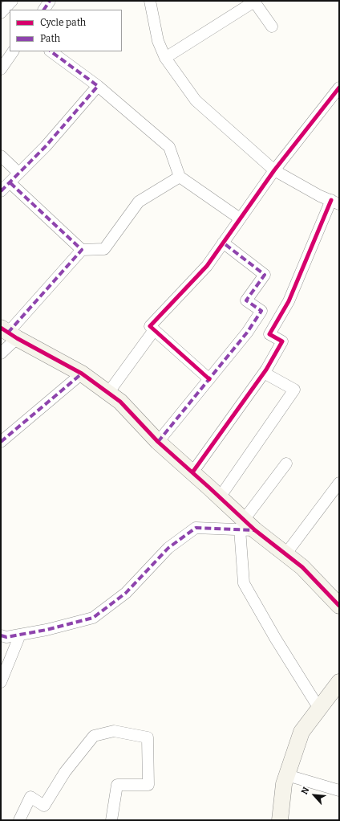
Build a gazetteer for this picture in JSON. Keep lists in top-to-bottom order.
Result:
{
  "legend": ["Cycle path", "Path"],
  "north": "top left"
}
